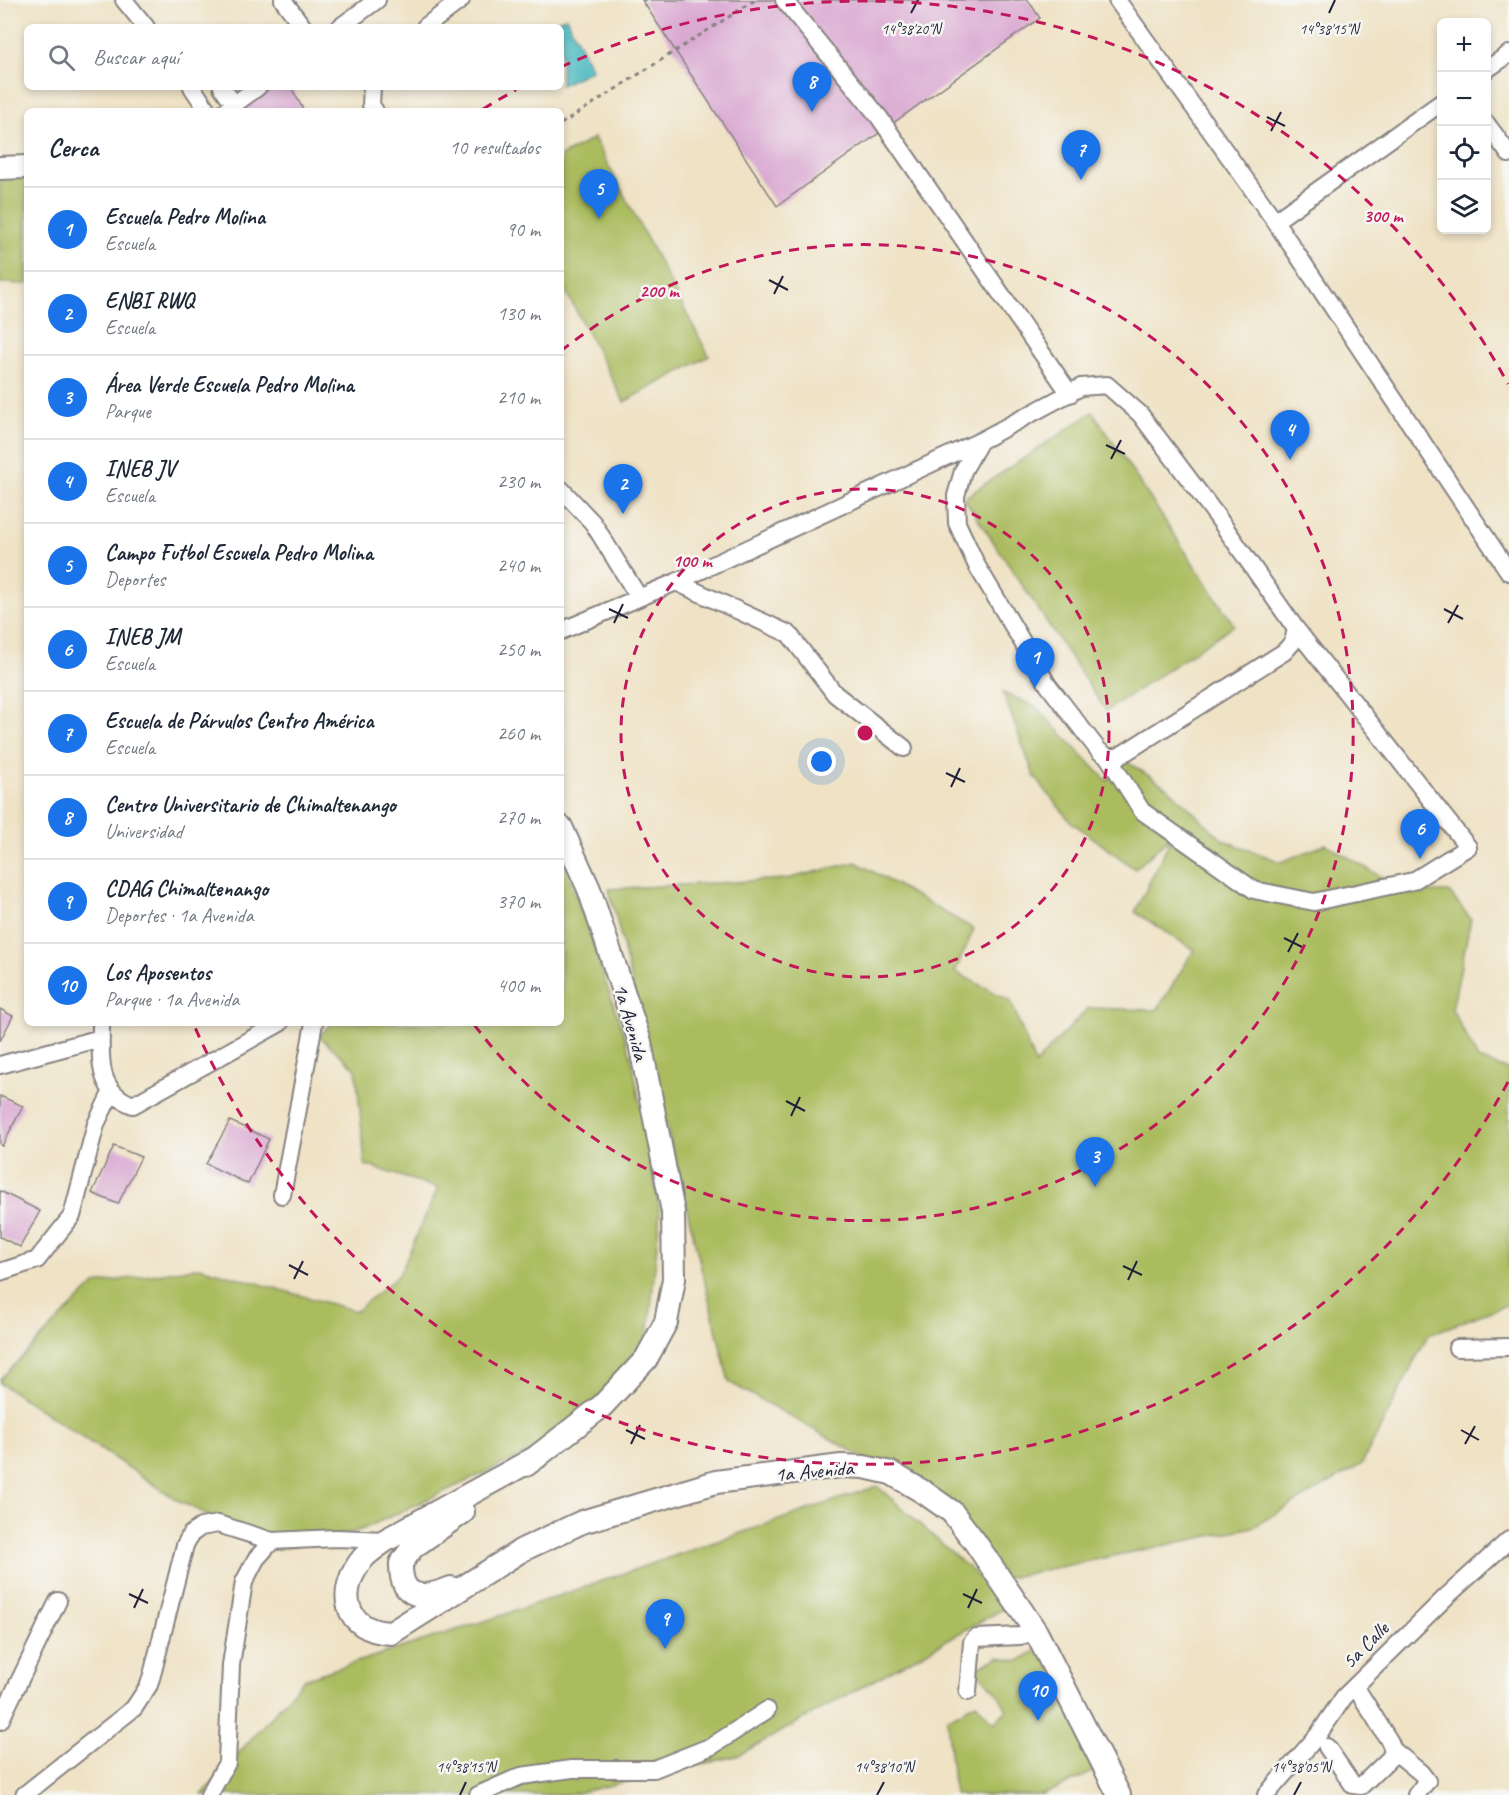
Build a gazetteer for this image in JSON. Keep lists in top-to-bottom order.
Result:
{
  "streets": {
    "main road": ["1a Avenida"],
    "street": ["5a Calle"]
  },
  "page": {
    "map_buttons": ["+", "−"],
    "search": "Buscar aquí",
    "pins": [
      "8",
      "7",
      "5",
      "4",
      "2",
      "1",
      "6",
      "3",
      "9",
      "10"
    ],
    "heading": ["Cerca", "10 resultados"],
    "list": [
      {
        "mark": "1",
        "name": "Escuela Pedro Molina",
        "note": "Escuela",
        "value": "90 m"
      },
      {
        "mark": "2",
        "name": "ENBI RWQ",
        "note": "Escuela",
        "value": "130 m"
      },
      {
        "mark": "3",
        "name": "Área Verde Escuela Pedro Molina",
        "note": "Parque",
        "value": "210 m"
      },
      {
        "mark": "4",
        "name": "INEB JV",
        "note": "Escuela",
        "value": "230 m"
      },
      {
        "mark": "5",
        "name": "Campo Futbol Escuela Pedro Molina",
        "note": "Deportes",
        "value": "240 m"
      },
      {
        "mark": "6",
        "name": "INEB JM",
        "note": "Escuela",
        "value": "250 m"
      },
      {
        "mark": "7",
        "name": "Escuela de Párvulos Centro América",
        "note": "Escuela",
        "value": "260 m"
      },
      {
        "mark": "8",
        "name": "Centro Universitario de Chimaltenango",
        "note": "Universidad",
        "value": "270 m"
      },
      {
        "mark": "9",
        "name": "CDAG Chimaltenango",
        "note": "Deportes · 1a Avenida",
        "value": "370 m"
      },
      {
        "mark": "10",
        "name": "Los Aposentos",
        "note": "Parque · 1a Avenida",
        "value": "400 m"
      }
    ]
  },
  "coordinates": [
    "14°38'20\"N",
    "14°38'15\"N",
    "14°38'10\"N",
    "14°38'05\"N"
  ],
  "rings": ["300 m", "200 m", "100 m"]
}
